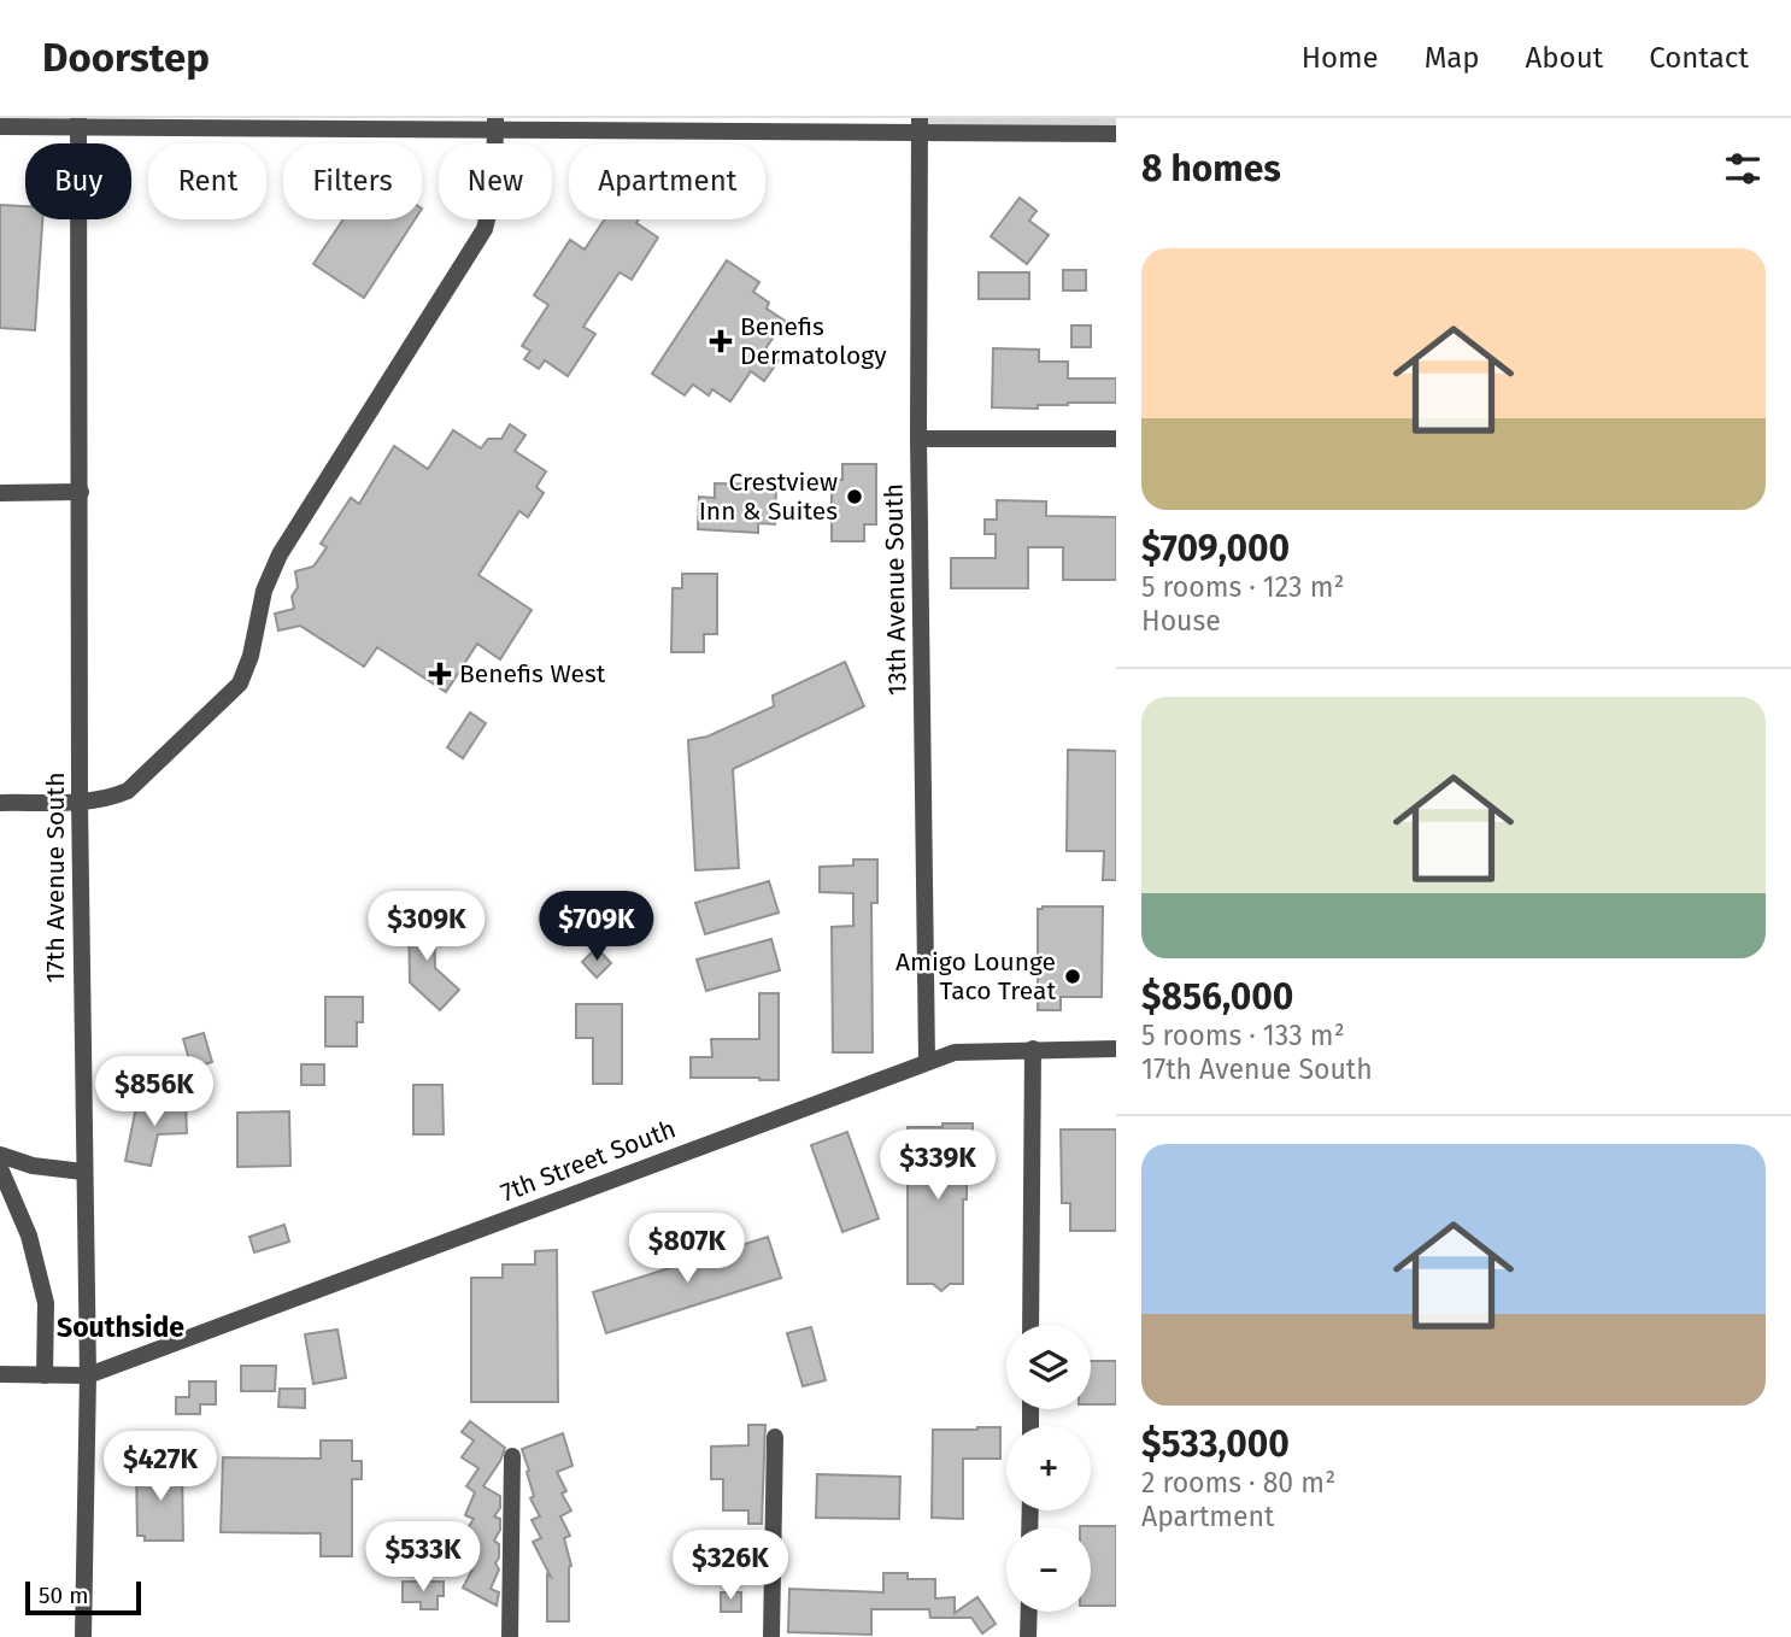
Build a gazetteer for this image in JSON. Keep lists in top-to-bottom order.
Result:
{
  "streets": {
    "street": ["13th Avenue South", "17th Avenue South", "7th Street South"]
  },
  "crossings": [
    ["13th Avenue South", "7th Street South"],
    ["17th Avenue South", "7th Street South"]
  ],
  "districts": ["Southside"],
  "places": {
    "health": ["Benefis Dermatology", "Benefis West"],
    "other": ["Crestview Inn & Suites", "Amigo Lounge Taco Treat"]
  },
  "scale_bar": "50 m",
  "page": {
    "header": "Doorstep",
    "nav": [
      "Home",
      "Map",
      "About",
      "Contact"
    ],
    "heading": "8 homes",
    "chip": [
      "Buy",
      "Rent",
      "Filters",
      "New",
      "Apartment"
    ],
    "list": [
      {
        "name": "$709,000",
        "note": "5 rooms · 123 m² · House"
      },
      {
        "name": "$856,000",
        "note": "5 rooms · 133 m² · 17th Avenue South"
      },
      {
        "name": "$533,000",
        "note": "2 rooms · 80 m² · Apartment"
      }
    ],
    "price": [
      "$309K",
      "$709K",
      "$856K",
      "$339K",
      "$807K",
      "$427K",
      "$533K",
      "$326K"
    ],
    "map_buttons": ["+", "−"],
    "scale": "50 m"
  }
}
